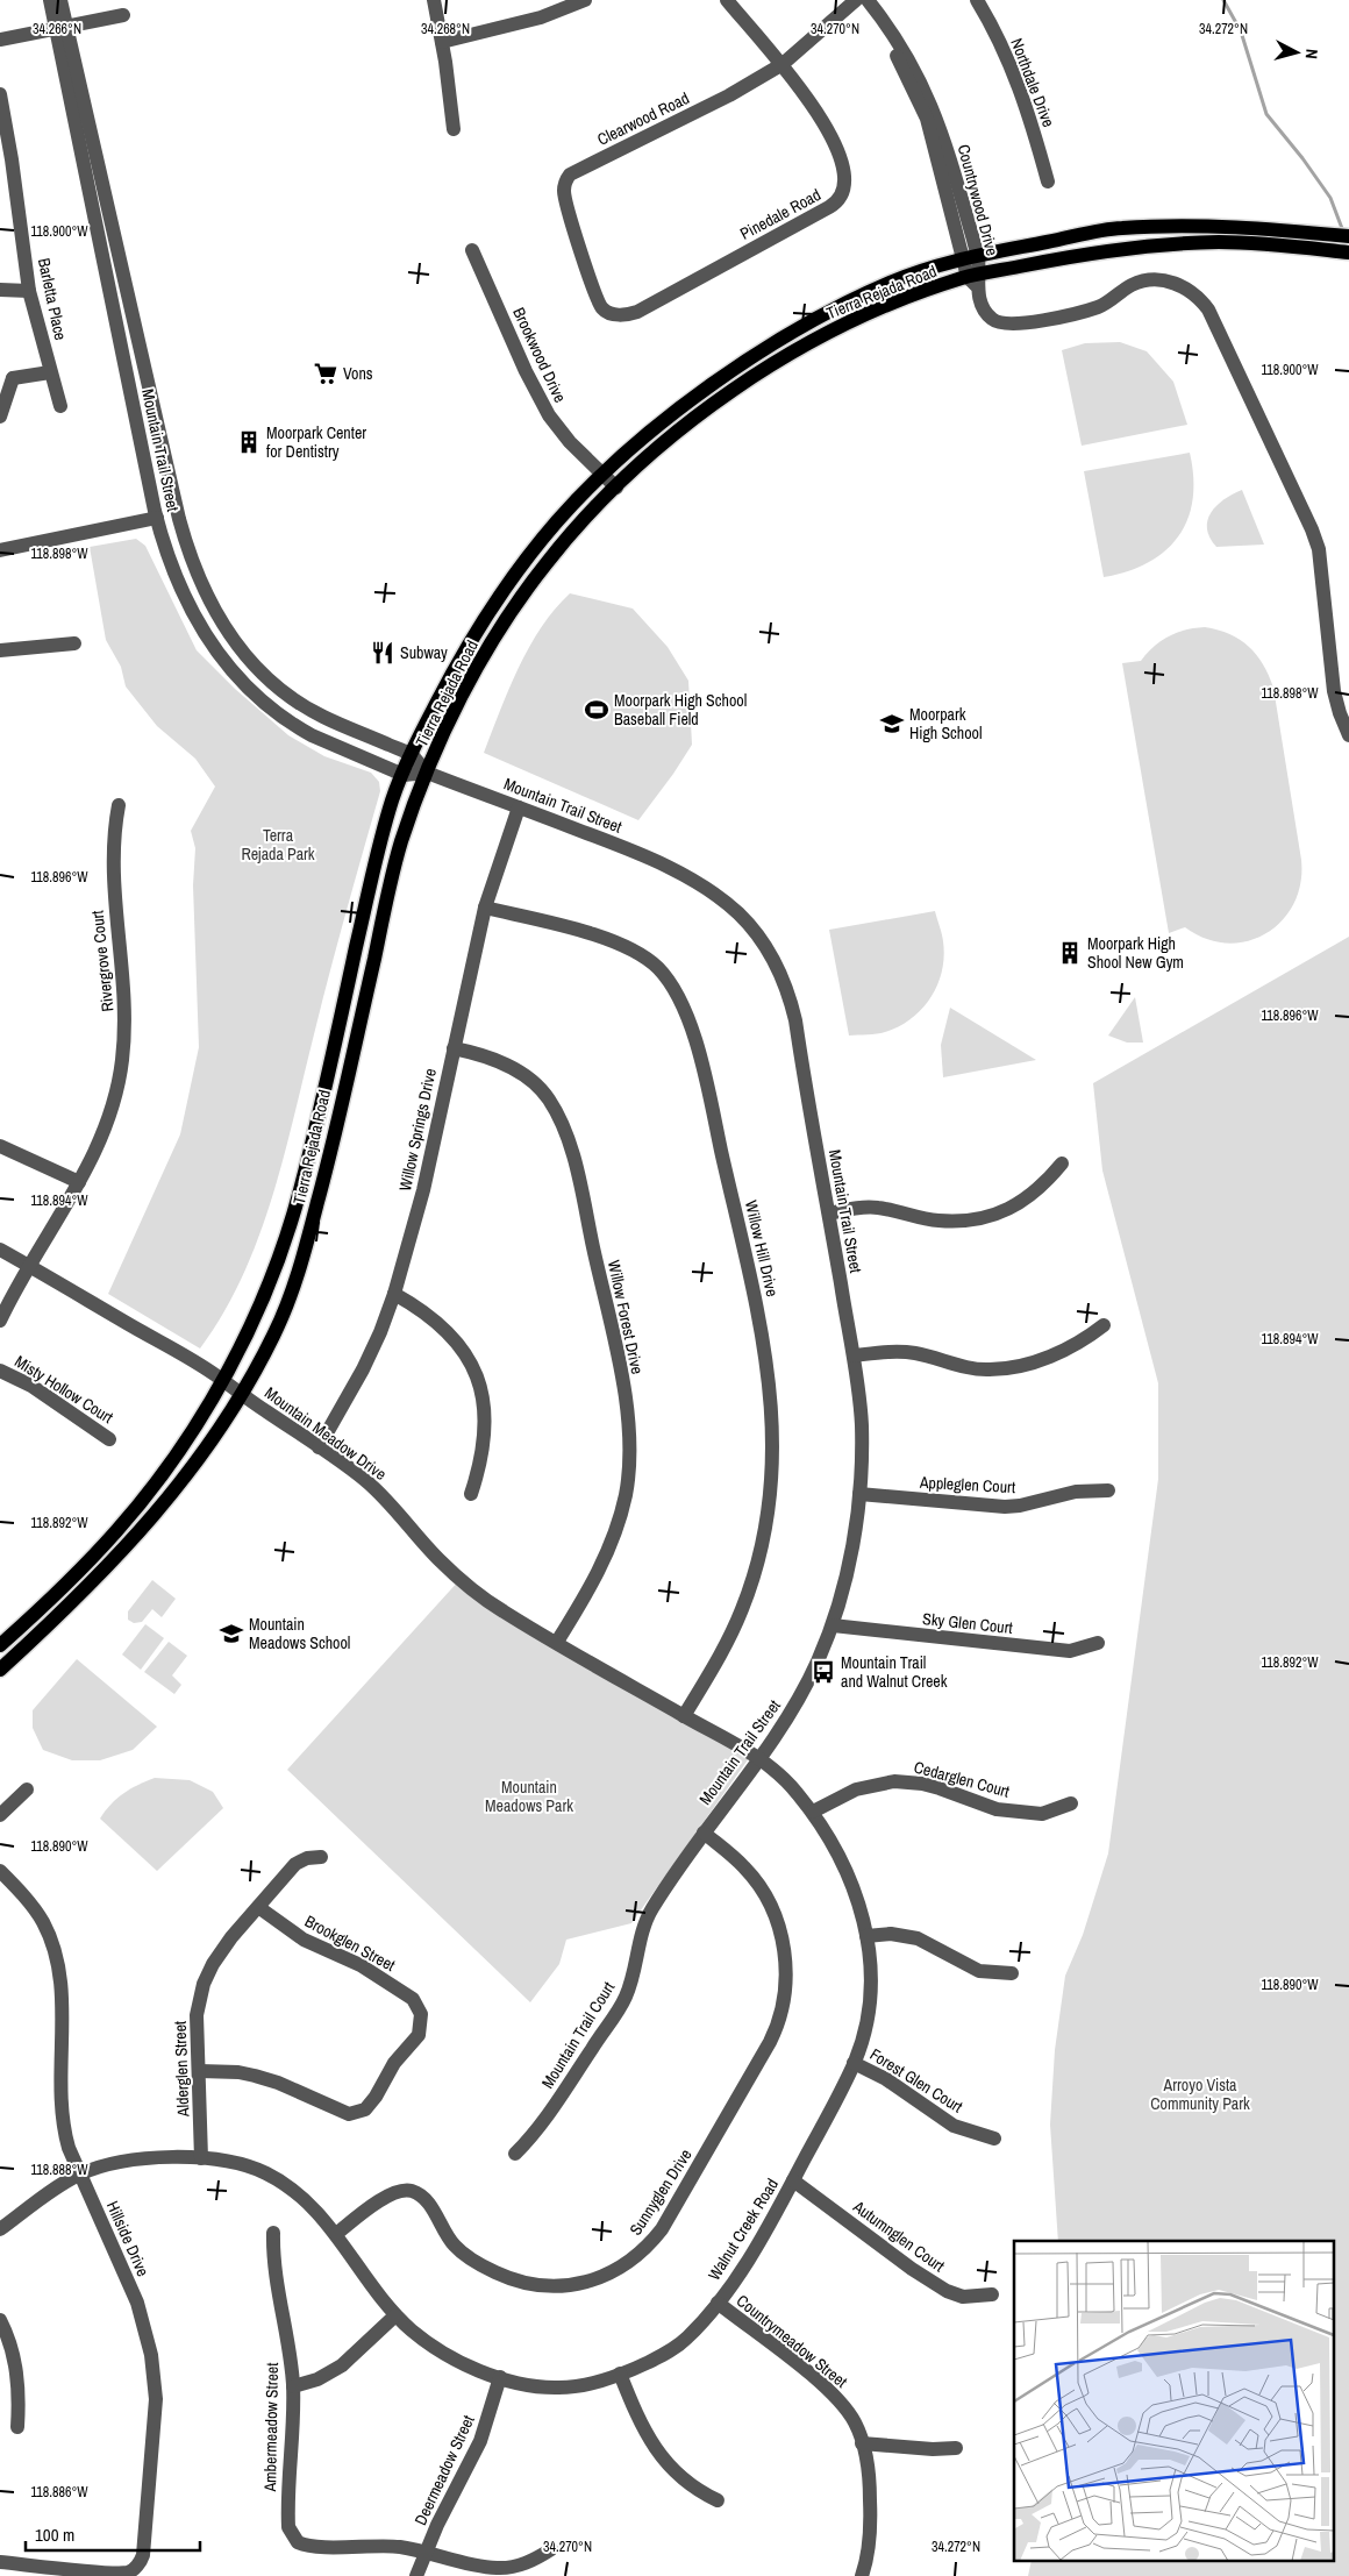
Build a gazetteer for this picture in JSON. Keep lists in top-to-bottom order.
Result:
{
  "streets": {
    "main road": ["Tierra Rejada Road"],
    "street": [
      "Northdale Drive",
      "Clearwood Road",
      "Countrywood Drive",
      "Pinedale Road",
      "Barletta Place",
      "Brookwood Drive",
      "Mountain Trail Street",
      "Rivergrove Court",
      "Willow Springs Drive",
      "Willow Hill Drive",
      "Willow Forest Drive",
      "Misty Hollow Court",
      "Mountain Meadow Drive",
      "Appleglen Court",
      "Sky Glen Court",
      "Cedarglen Court",
      "Brookglen Street",
      "Mountain Trail Court",
      "Alderglen Street",
      "Forest Glen Court",
      "Sunnyglen Drive",
      "Walnut Creek Road",
      "Autumnglen Court",
      "Hillside Drive",
      "Countrymeadow Street",
      "Ambermeadow Street",
      "Deermeadow Street"
    ]
  },
  "crossings": [
    ["Clearwood Road", "Countrywood Drive"],
    ["Clearwood Road", "Pinedale Road"],
    ["Countrywood Drive", "Tierra Rejada Road"],
    ["Tierra Rejada Road", "Brookwood Drive"],
    ["Tierra Rejada Road", "Mountain Trail Street"],
    ["Tierra Rejada Road", "Mountain Meadow Drive"],
    ["Mountain Trail Street", "Willow Springs Drive"],
    ["Mountain Trail Street", "Mountain Meadow Drive"],
    ["Mountain Trail Street", "Appleglen Court"],
    ["Mountain Trail Street", "Sky Glen Court"],
    ["Mountain Trail Street", "Mountain Trail Court"],
    ["Mountain Trail Street", "Sunnyglen Drive"],
    ["Mountain Trail Street", "Walnut Creek Road"],
    ["Rivergrove Court", "Mountain Meadow Drive"],
    ["Willow Springs Drive", "Willow Hill Drive"],
    ["Willow Springs Drive", "Willow Forest Drive"],
    ["Willow Springs Drive", "Mountain Meadow Drive"],
    ["Willow Hill Drive", "Mountain Meadow Drive"],
    ["Willow Forest Drive", "Mountain Meadow Drive"],
    ["Mountain Meadow Drive", "Walnut Creek Road"],
    ["Cedarglen Court", "Walnut Creek Road"],
    ["Brookglen Street", "Alderglen Street"],
    ["Mountain Trail Court", "Sunnyglen Drive"],
    ["Alderglen Street", "Walnut Creek Road"],
    ["Forest Glen Court", "Walnut Creek Road"],
    ["Sunnyglen Drive", "Walnut Creek Road"],
    ["Walnut Creek Road", "Autumnglen Court"],
    ["Walnut Creek Road", "Hillside Drive"],
    ["Walnut Creek Road", "Countrymeadow Street"],
    ["Walnut Creek Road", "Deermeadow Street"],
    ["Ambermeadow Street", "Deermeadow Street"]
  ],
  "parks": ["Terra Rejada Park", "Mountain Meadows Park", "Arroyo Vista Community Park"],
  "places": {
    "supermarket": ["Vons"],
    "building": ["Moorpark Center for Dentistry", "Moorpark High Shool New Gym"],
    "restaurant": ["Subway"],
    "sports": ["Moorpark High School Baseball Field"],
    "school or university": ["Moorpark High School", "Mountain Meadows School"],
    "bus stop": ["Mountain Trail and Walnut Creek"]
  },
  "scale_bar": "100 m",
  "north": "right",
  "coordinates": [
    "34.266°N",
    "34.268°N",
    "34.270°N",
    "34.272°N",
    "118.900°W",
    "118.898°W",
    "118.896°W",
    "118.894°W",
    "118.892°W",
    "118.890°W",
    "118.888°W",
    "118.886°W"
  ]
}
